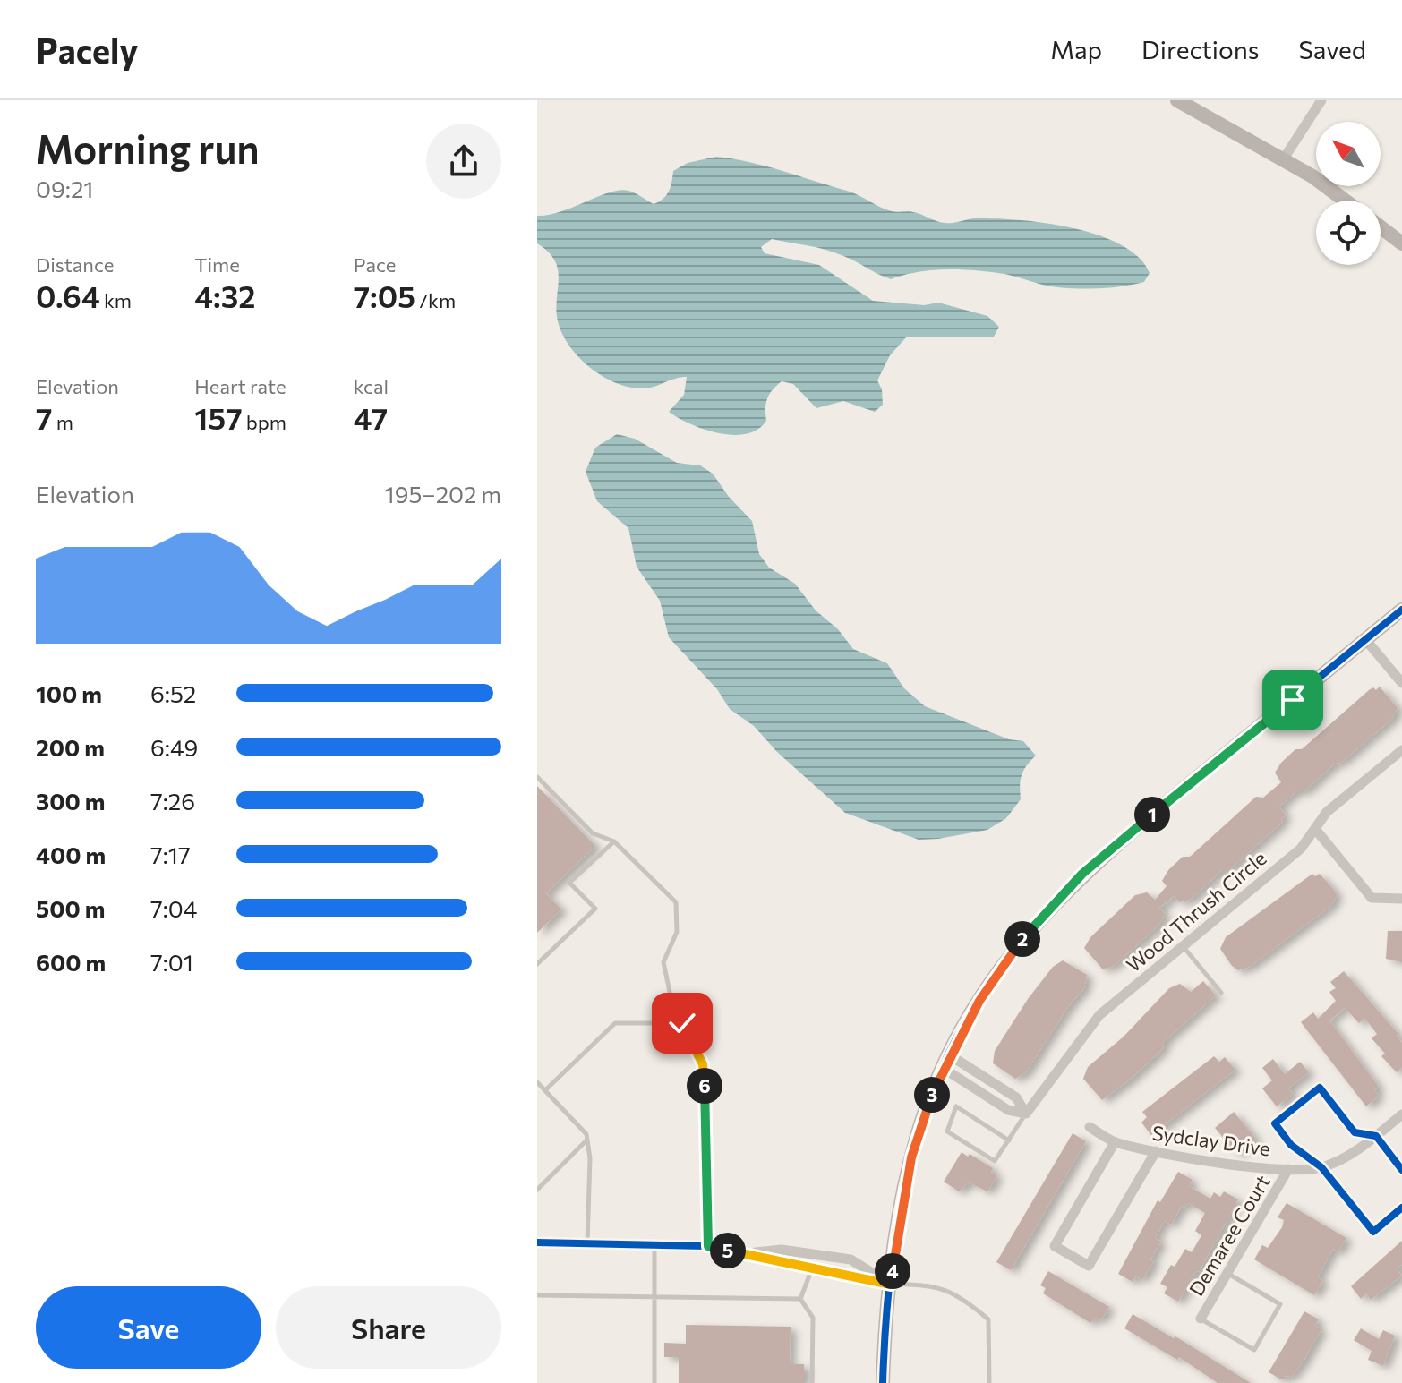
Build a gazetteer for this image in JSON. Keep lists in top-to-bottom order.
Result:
{
  "streets": {
    "street": ["Wood Thrush Circle", "Sydclay Drive", "Demaree Court"]
  },
  "crossings": [
    ["Sydclay Drive", "Demaree Court"]
  ],
  "north": "top left",
  "page": {
    "header": "Pacely",
    "nav": ["Map", "Directions", "Saved"],
    "heading": ["Morning run", "09:21"],
    "stats": [
      ["Distance", "0.64 km"],
      ["Time", "4:32"],
      ["Pace", "7:05 /km"],
      ["Elevation", "7 m"],
      ["Heart rate", "157 bpm"],
      ["kcal", "47"]
    ],
    "chart": ["Elevation", "195–202 m"],
    "list": [
      {
        "name": "100 m",
        "note": "6:52"
      },
      {
        "name": "200 m",
        "note": "6:49"
      },
      {
        "name": "300 m",
        "note": "7:26"
      },
      {
        "name": "400 m",
        "note": "7:17"
      },
      {
        "name": "500 m",
        "note": "7:04"
      },
      {
        "name": "600 m",
        "note": "7:01"
      }
    ],
    "pins": [
      "1",
      "2",
      "6",
      "3",
      "5",
      "4"
    ],
    "buttons": ["Save", "Share"]
  }
}
